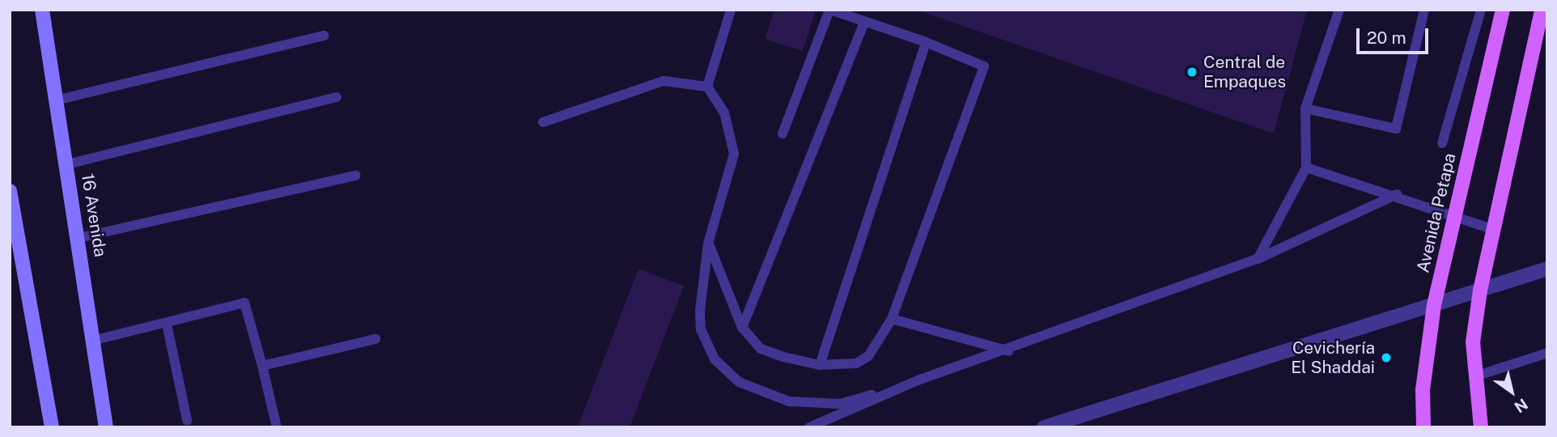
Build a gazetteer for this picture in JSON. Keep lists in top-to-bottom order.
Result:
{
  "streets": {
    "main road": ["Avenida Petapa", "16 Avenida"]
  },
  "places": ["Central de Empaques", "Cevichería El Shaddai"],
  "scale_bar": "20 m",
  "north": "bottom right"
}
